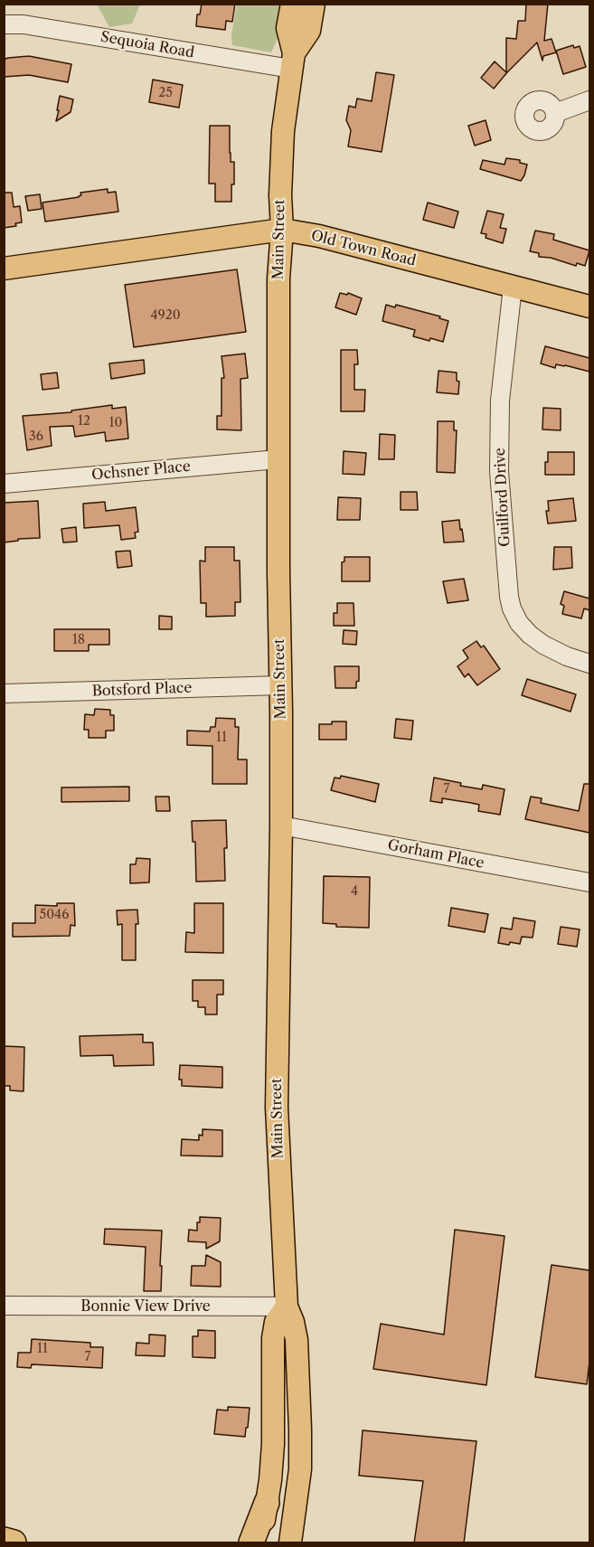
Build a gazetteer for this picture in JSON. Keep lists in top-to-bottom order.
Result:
{
  "streets": {
    "main road": ["Main Street", "Old Town Road"],
    "street": [
      "Sequoia Road",
      "Ochsner Place",
      "Guilford Drive",
      "Botsford Place",
      "Gorham Place",
      "Bonnie View Drive"
    ]
  },
  "crossings": [
    ["Sequoia Road", "Main Street"],
    ["Main Street", "Old Town Road"],
    ["Main Street", "Ochsner Place"],
    ["Main Street", "Botsford Place"],
    ["Main Street", "Gorham Place"],
    ["Main Street", "Bonnie View Drive"],
    ["Old Town Road", "Guilford Drive"]
  ],
  "house_numbers": [
    "25",
    "4920",
    "12",
    "10",
    "36",
    "18",
    "11",
    "7",
    "4",
    "5046",
    "11",
    "7"
  ]
}
